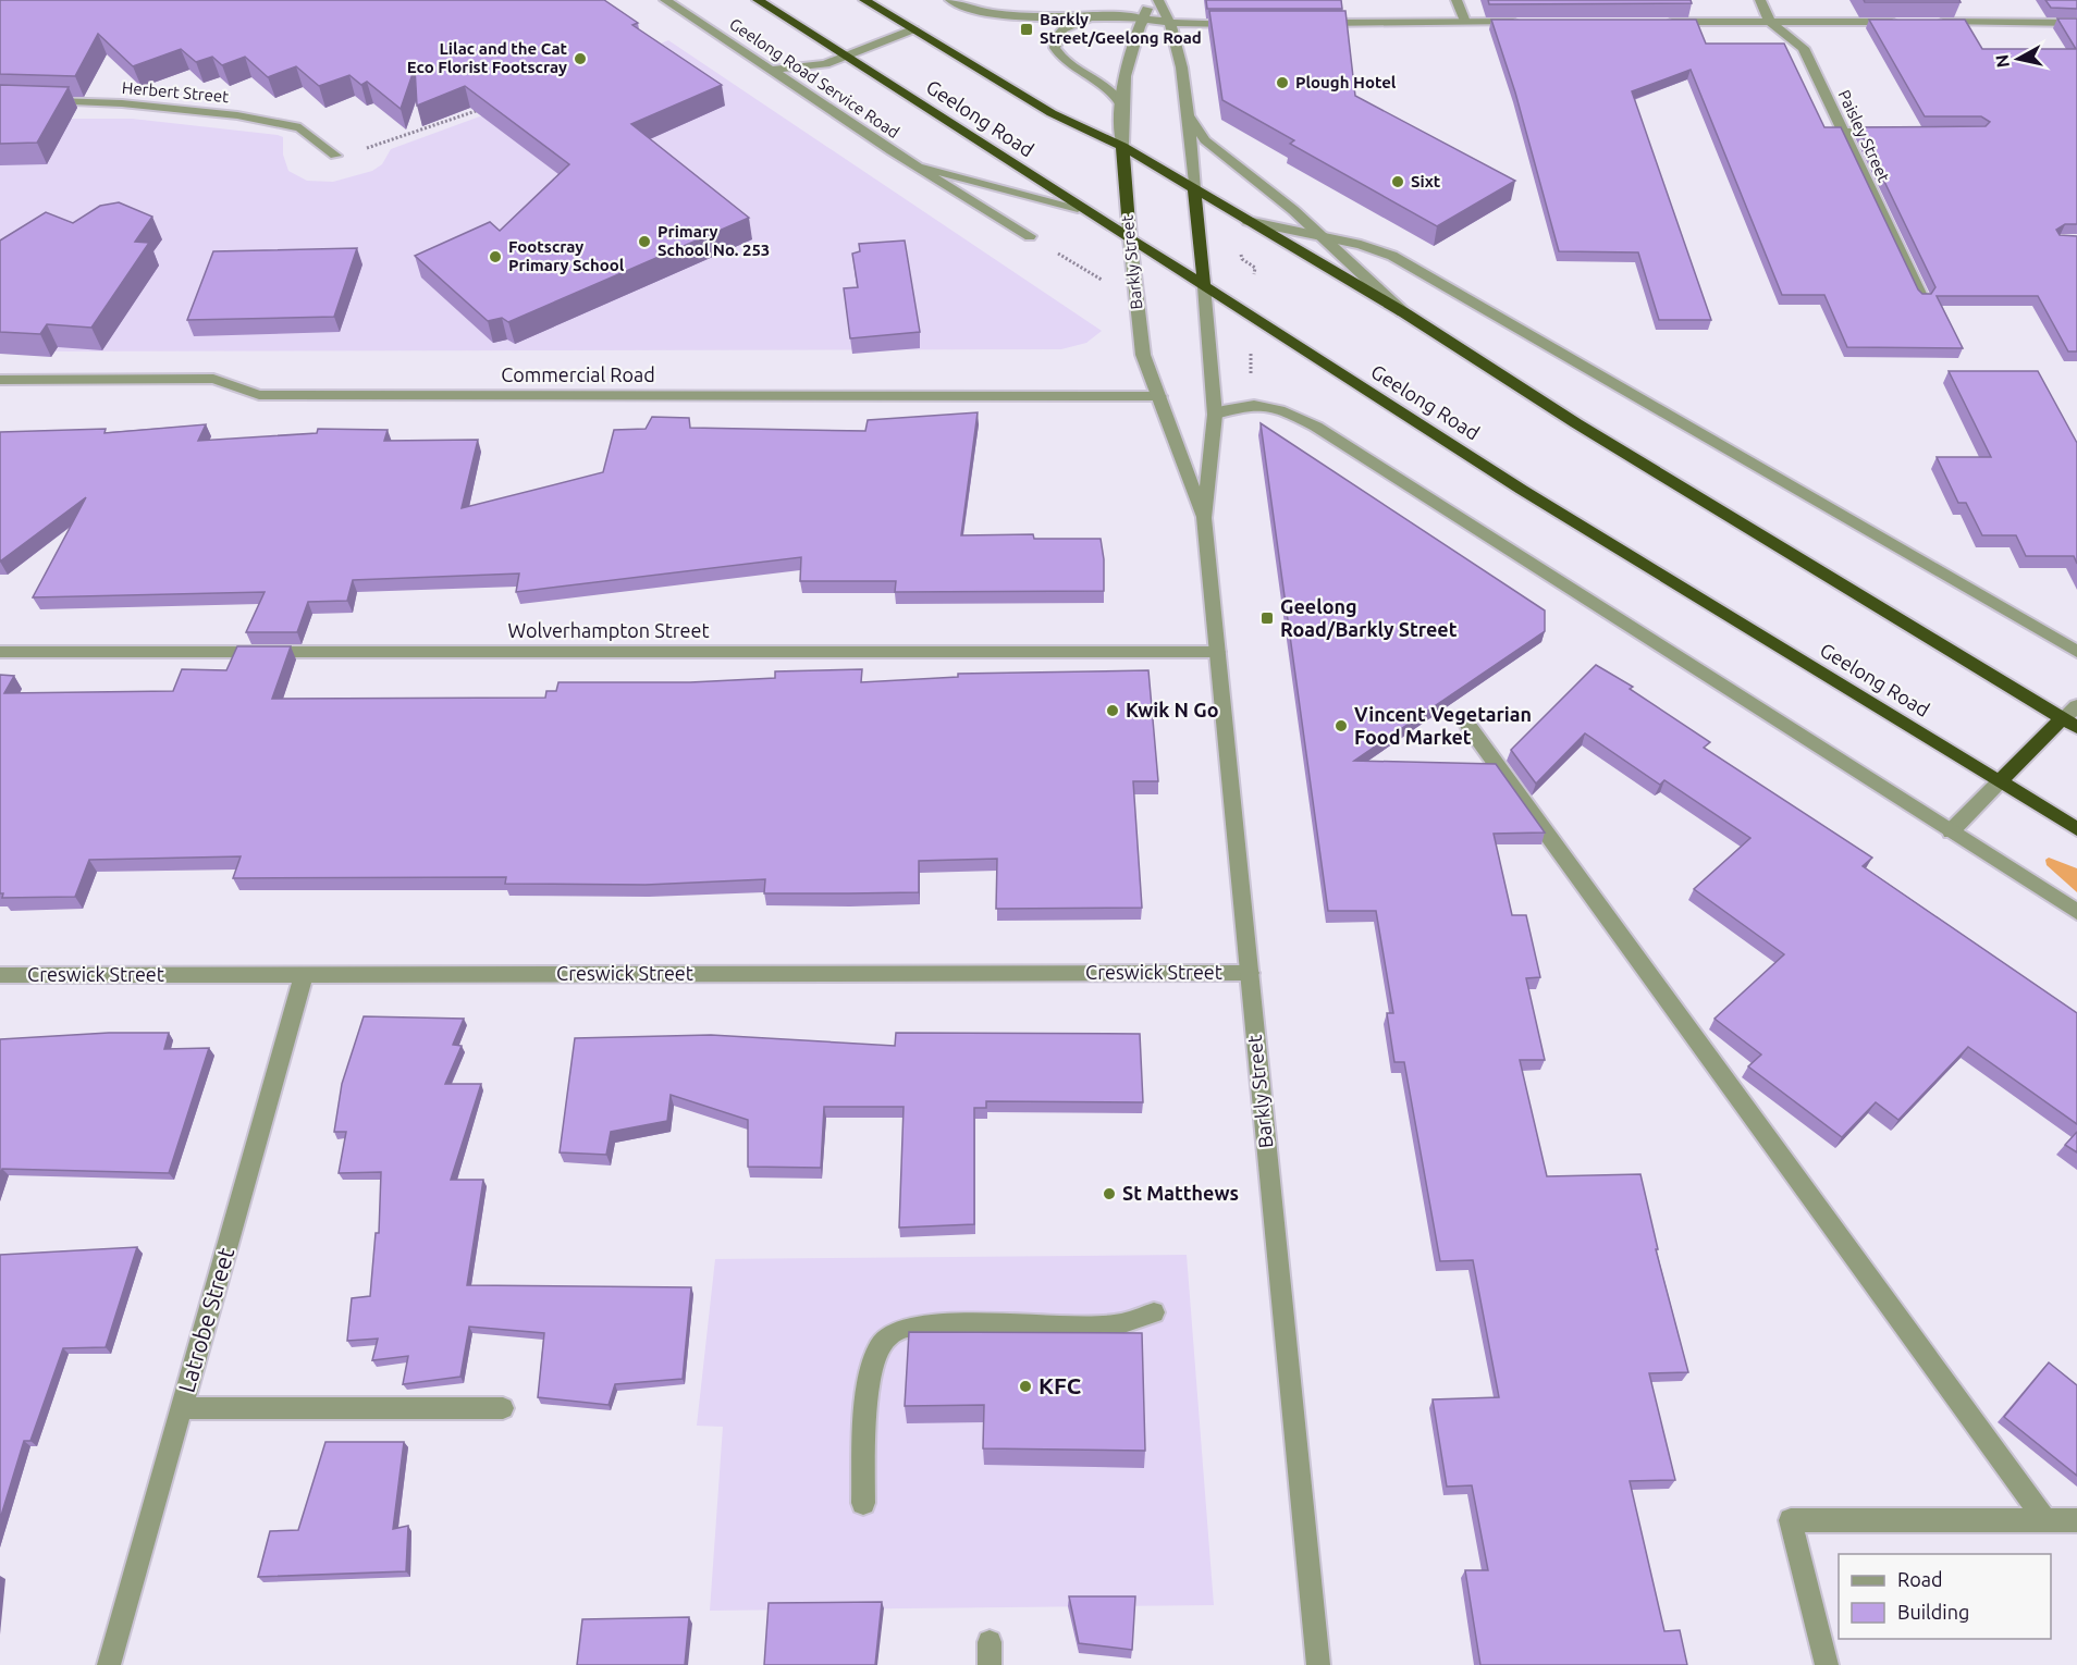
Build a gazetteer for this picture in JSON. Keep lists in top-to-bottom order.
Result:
{
  "streets": {
    "highway": ["Geelong Road", "Barkly Street"],
    "street": [
      "Geelong Road Service Road",
      "Herbert Street",
      "Paisley Street",
      "Commercial Road",
      "Wolverhampton Street",
      "Creswick Street",
      "Latrobe Street"
    ]
  },
  "crossings": [
    ["Geelong Road Service Road", "Geelong Road"],
    ["Geelong Road", "Barkly Street"],
    ["Barkly Street", "Commercial Road"],
    ["Barkly Street", "Wolverhampton Street"],
    ["Barkly Street", "Creswick Street"],
    ["Creswick Street", "Latrobe Street"]
  ],
  "places": {
    "transit": ["Barkly Street/Geelong Road", "Geelong Road/Barkly Street"],
    "other": [
      "Lilac and the Cat Eco Florist Footscray",
      "Plough Hotel",
      "Sixt",
      "Primary School No. 253",
      "Footscray Primary School",
      "Kwik N Go",
      "Vincent Vegetarian Food Market",
      "St Matthews",
      "KFC"
    ]
  },
  "legend": ["Road", "Building"],
  "north": "left"
}
